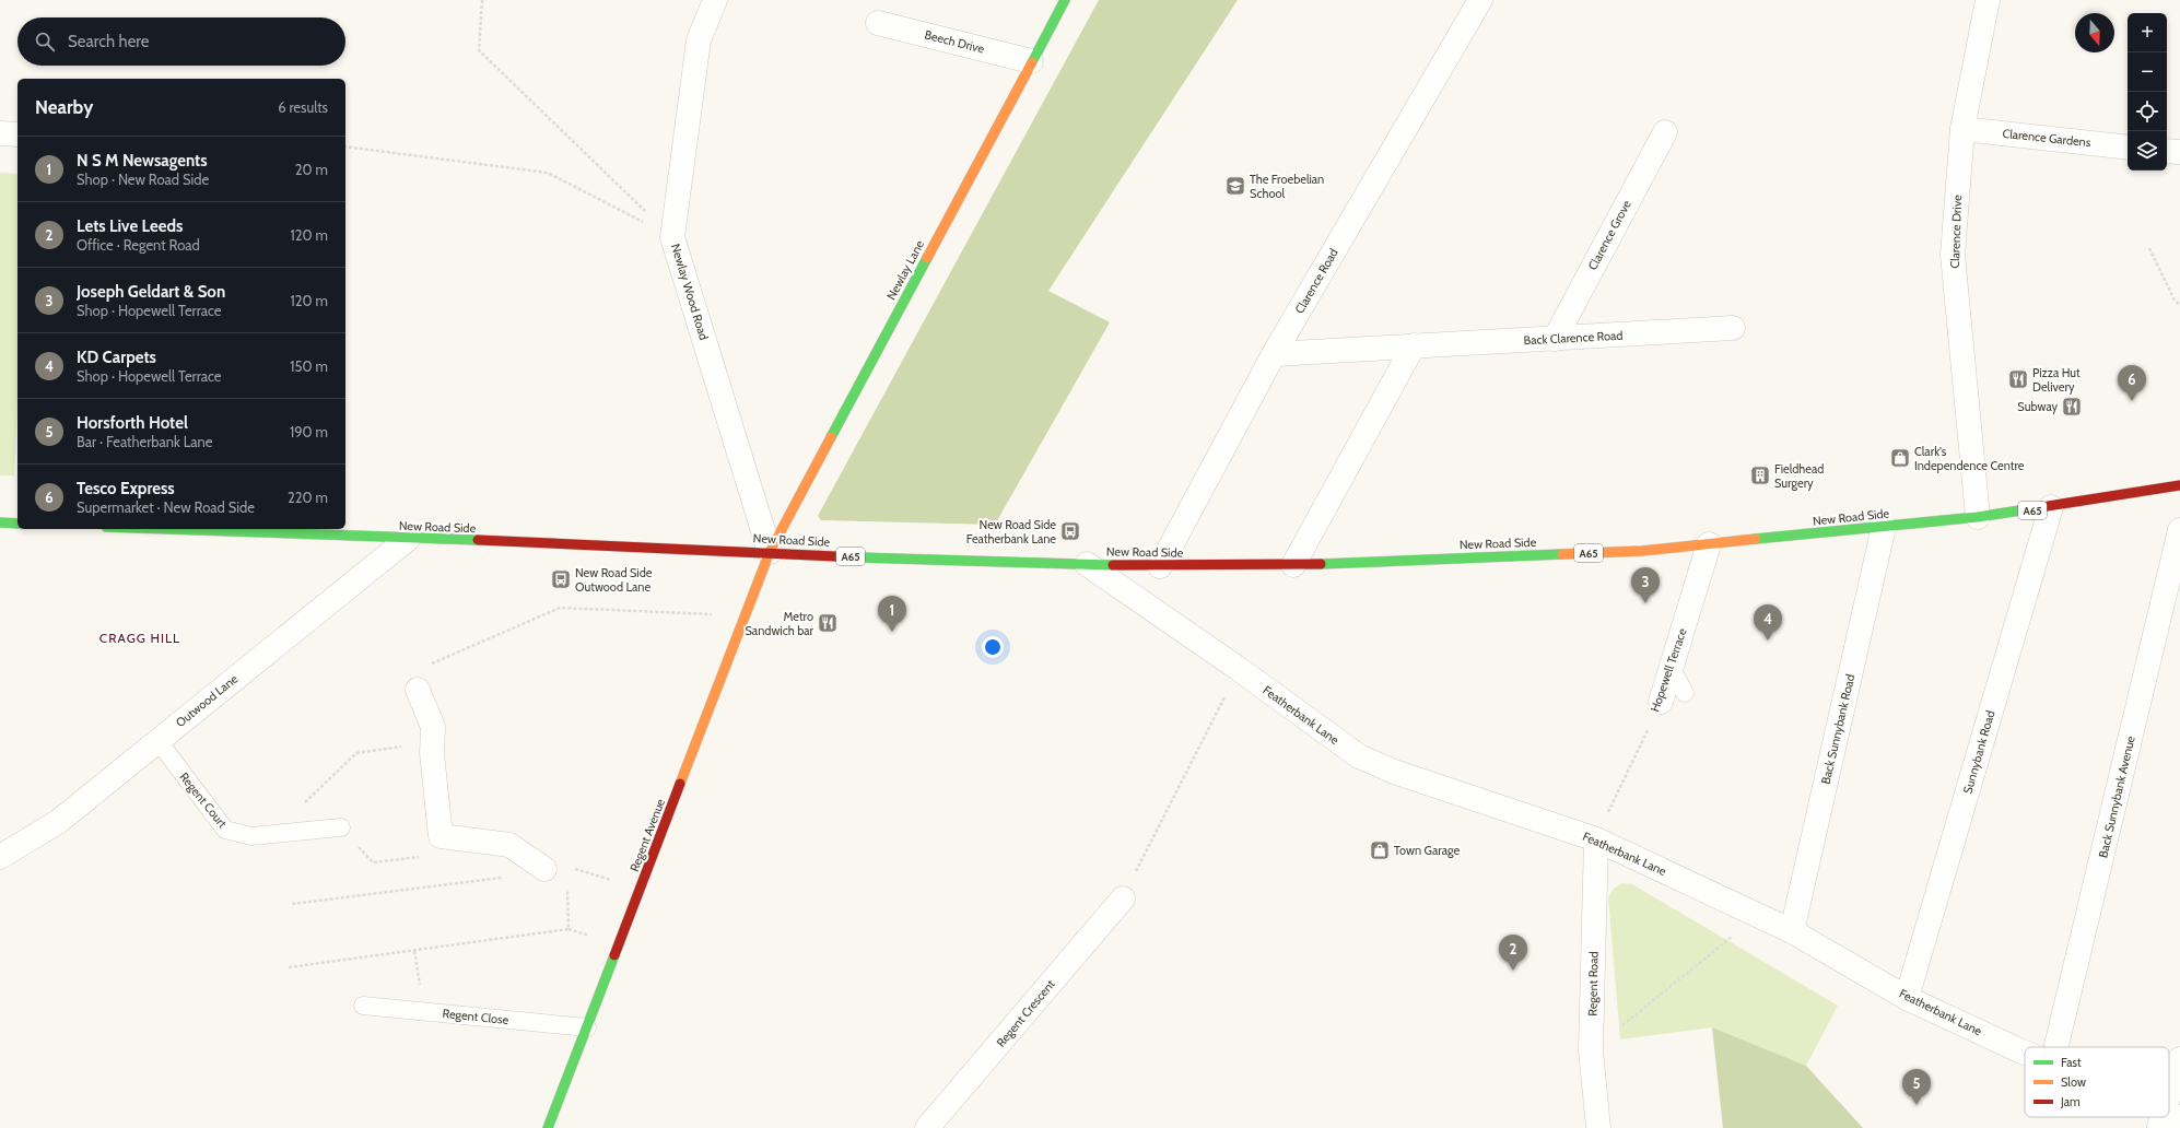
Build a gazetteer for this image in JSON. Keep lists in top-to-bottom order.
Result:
{
  "streets": {
    "main road": [
      "Newlay Lane",
      "A65",
      "New Road Side",
      "Regent Avenue"
    ],
    "street": [
      "Beech Drive",
      "Clarence Gardens",
      "Clarence Drive",
      "Clarence Grove",
      "Clarence Road",
      "Newlay Wood Road",
      "Back Clarence Road",
      "Hopewell Terrace",
      "Outwood Lane",
      "Featherbank Lane",
      "Back Sunnybank Road",
      "Sunnybank Road",
      "Back Sunnybank Avenue",
      "Regent Road",
      "Regent Crescent"
    ],
    "lane": ["Regent Court", "Regent Close"]
  },
  "crossings": [
    ["Beech Drive", "Newlay Lane"],
    ["Clarence Gardens", "Clarence Drive"],
    ["Clarence Drive", "New Road Side"],
    ["Clarence Grove", "Back Clarence Road"],
    ["Newlay Lane", "Newlay Wood Road"],
    ["Newlay Lane", "New Road Side"],
    ["Newlay Lane", "Regent Avenue"],
    ["Clarence Road", "Back Clarence Road"],
    ["Clarence Road", "New Road Side"],
    ["Newlay Wood Road", "New Road Side"],
    ["Newlay Wood Road", "Regent Avenue"],
    ["New Road Side", "Hopewell Terrace"],
    ["New Road Side", "Outwood Lane"],
    ["New Road Side", "Featherbank Lane"],
    ["New Road Side", "Back Sunnybank Road"],
    ["New Road Side", "Sunnybank Road"],
    ["New Road Side", "Regent Avenue"],
    ["Hopewell Terrace", "Featherbank Lane"],
    ["Hopewell Terrace", "Regent Road"],
    ["Outwood Lane", "Regent Court"],
    ["Featherbank Lane", "Back Sunnybank Road"],
    ["Featherbank Lane", "Sunnybank Road"],
    ["Featherbank Lane", "Regent Road"],
    ["Regent Avenue", "Regent Close"]
  ],
  "districts": ["CRAGG HILL"],
  "places": {
    "school or university": ["The Froebelian School"],
    "restaurant": ["Pizza Hut Delivery", "Subway", "Metro Sandwich bar"],
    "shop": ["Clark's Independence Centre", "Town Garage"],
    "building": ["Fieldhead Surgery"],
    "bus stop": ["New Road Side Featherbank Lane", "New Road Side Outwood Lane"]
  },
  "legend": ["Fast", "Slow", "Jam"],
  "north": "bottom",
  "page": {
    "map_buttons": ["+", "−"],
    "search": "Search here",
    "heading": ["Nearby", "6 results"],
    "list": [
      {
        "mark": "1",
        "name": "N S M Newsagents",
        "note": "Shop · New Road Side",
        "value": "20 m"
      },
      {
        "mark": "2",
        "name": "Lets Live Leeds",
        "note": "Office · Regent Road",
        "value": "120 m"
      },
      {
        "mark": "3",
        "name": "Joseph Geldart & Son",
        "note": "Shop · Hopewell Terrace",
        "value": "120 m"
      },
      {
        "mark": "4",
        "name": "KD Carpets",
        "note": "Shop · Hopewell Terrace",
        "value": "150 m"
      },
      {
        "mark": "5",
        "name": "Horsforth Hotel",
        "note": "Bar · Featherbank Lane",
        "value": "190 m"
      },
      {
        "mark": "6",
        "name": "Tesco Express",
        "note": "Supermarket · New Road Side",
        "value": "220 m"
      }
    ],
    "pins": [
      "6",
      "3",
      "1",
      "4",
      "2",
      "5"
    ]
  }
}
